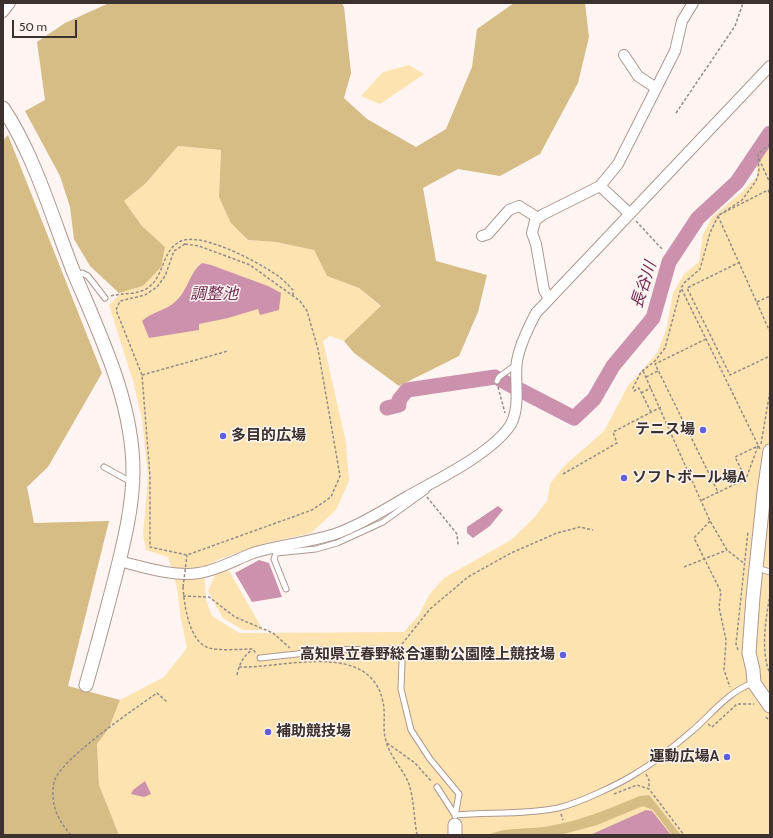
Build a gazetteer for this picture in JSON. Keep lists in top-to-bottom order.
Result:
{
  "water": ["長谷川", "調整池"],
  "places": [
    "テニス場",
    "多目的広場",
    "ソフトボール場A",
    "高知県立春野総合運動公園陸上競技場",
    "補助競技場",
    "運動広場A"
  ],
  "scale_bar": "50 m"
}
